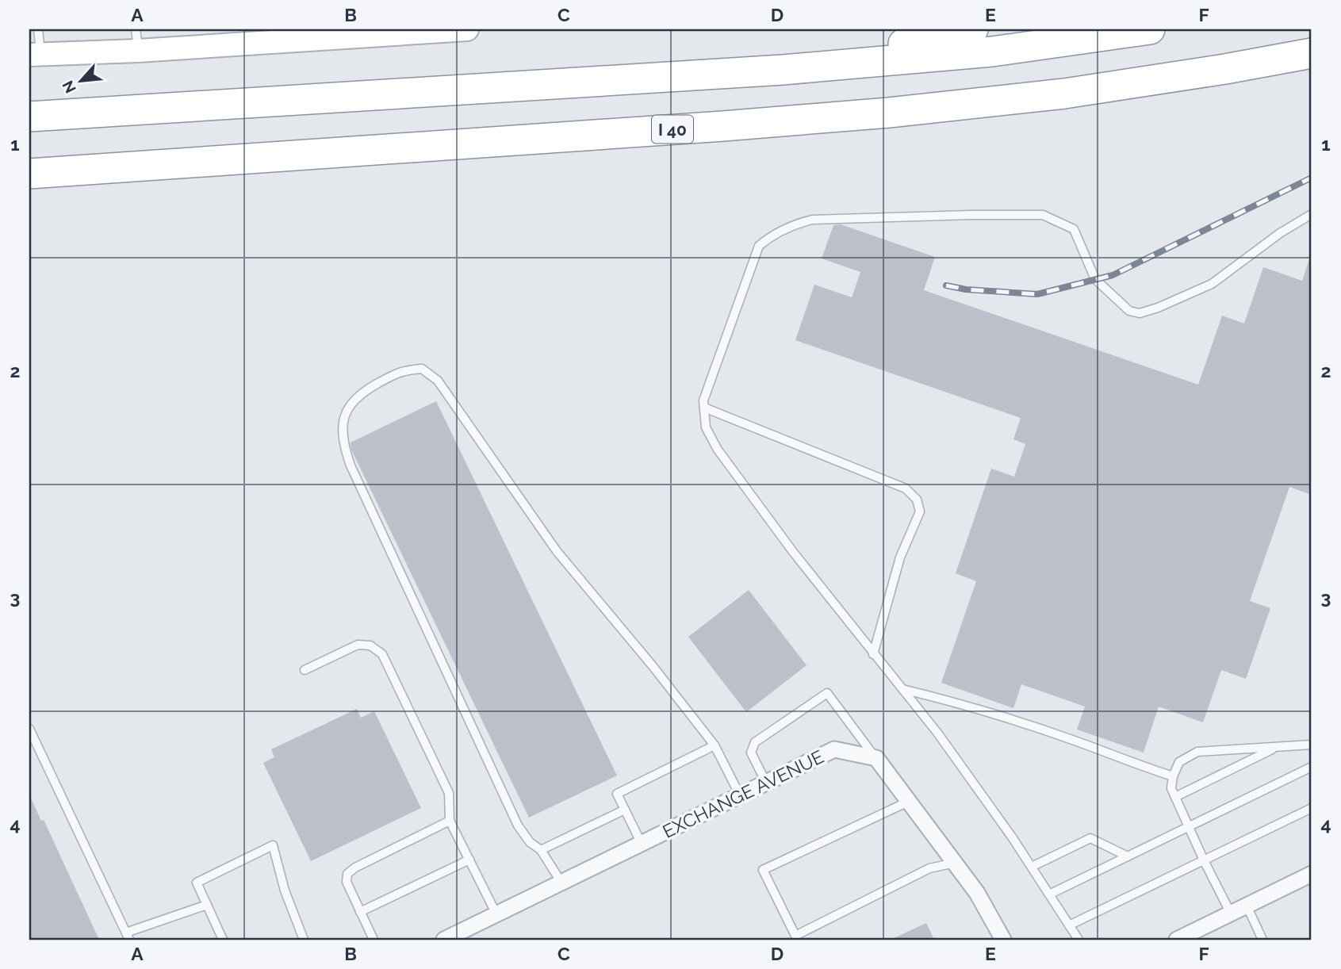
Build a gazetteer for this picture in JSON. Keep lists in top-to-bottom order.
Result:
{
  "streets": {
    "highway": ["I 40"],
    "street": ["EXCHANGE AVENUE"]
  },
  "north": "bottom left",
  "grid": {
    "columns": [
      "A",
      "B",
      "C",
      "D",
      "E",
      "F"
    ],
    "rows": [
      "1",
      "2",
      "3",
      "4"
    ]
  }
}
